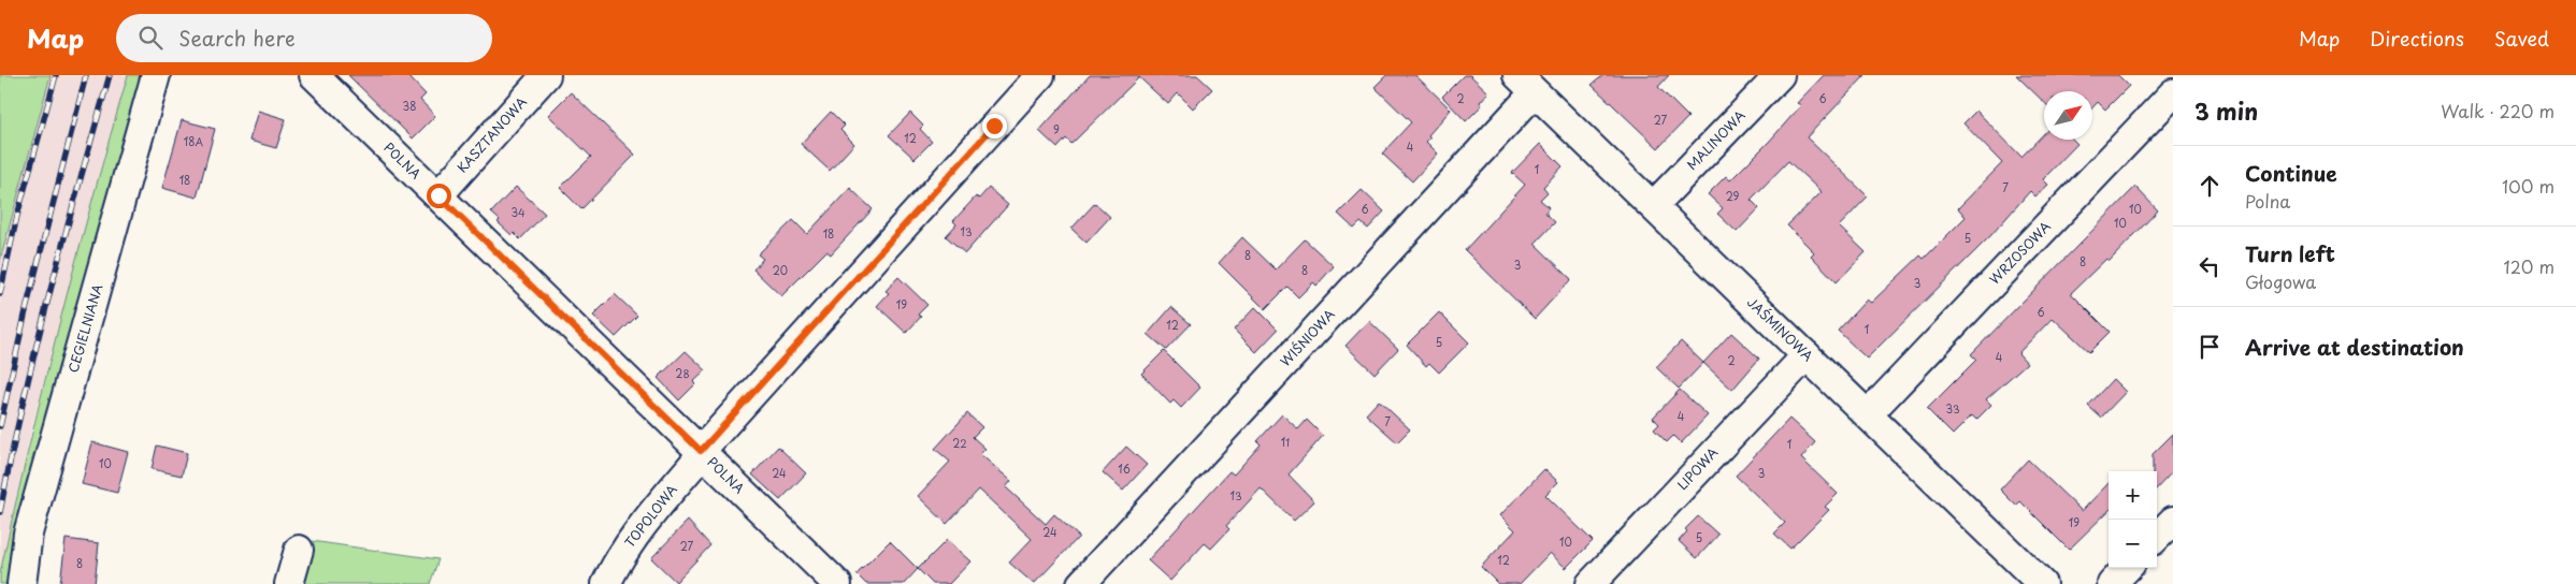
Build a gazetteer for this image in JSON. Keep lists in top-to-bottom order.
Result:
{
  "streets": {
    "street": [
      "KASZTANOWA",
      "MALINOWA",
      "POLNA",
      "WRZOSOWA",
      "CEGIELNIANA",
      "JAŚMINOWA",
      "WIŚNIOWA",
      "LIPOWA",
      "TOPOLOWA"
    ]
  },
  "crossings": [
    ["KASZTANOWA", "POLNA"],
    ["MALINOWA", "JAŚMINOWA"],
    ["POLNA", "TOPOLOWA"],
    ["WRZOSOWA", "JAŚMINOWA"],
    ["JAŚMINOWA", "WIŚNIOWA"],
    ["JAŚMINOWA", "LIPOWA"]
  ],
  "house_numbers": [
    "2",
    "6",
    "38",
    "27",
    "9",
    "12",
    "18A",
    "4",
    "1",
    "18",
    "7",
    "29",
    "6",
    "10",
    "34",
    "10",
    "13",
    "18",
    "5",
    "8",
    "8",
    "3",
    "20",
    "8",
    "3",
    "19",
    "6",
    "12",
    "1",
    "5",
    "4",
    "2",
    "28",
    "33",
    "4",
    "7",
    "11",
    "22",
    "1",
    "10",
    "16",
    "24",
    "3",
    "13",
    "19",
    "24",
    "5",
    "10",
    "27",
    "12",
    "8"
  ],
  "north": "top right",
  "page": {
    "header": "Map",
    "search": "Search here",
    "nav": ["Map", "Directions", "Saved"],
    "heading": ["3 min", "Walk · 220 m"],
    "list": [
      ["Continue", "Polna", "100 m"],
      ["Turn left", "Głogowa", "120 m"],
      "Arrive at destination"
    ],
    "map_buttons": ["+", "−"]
  }
}
